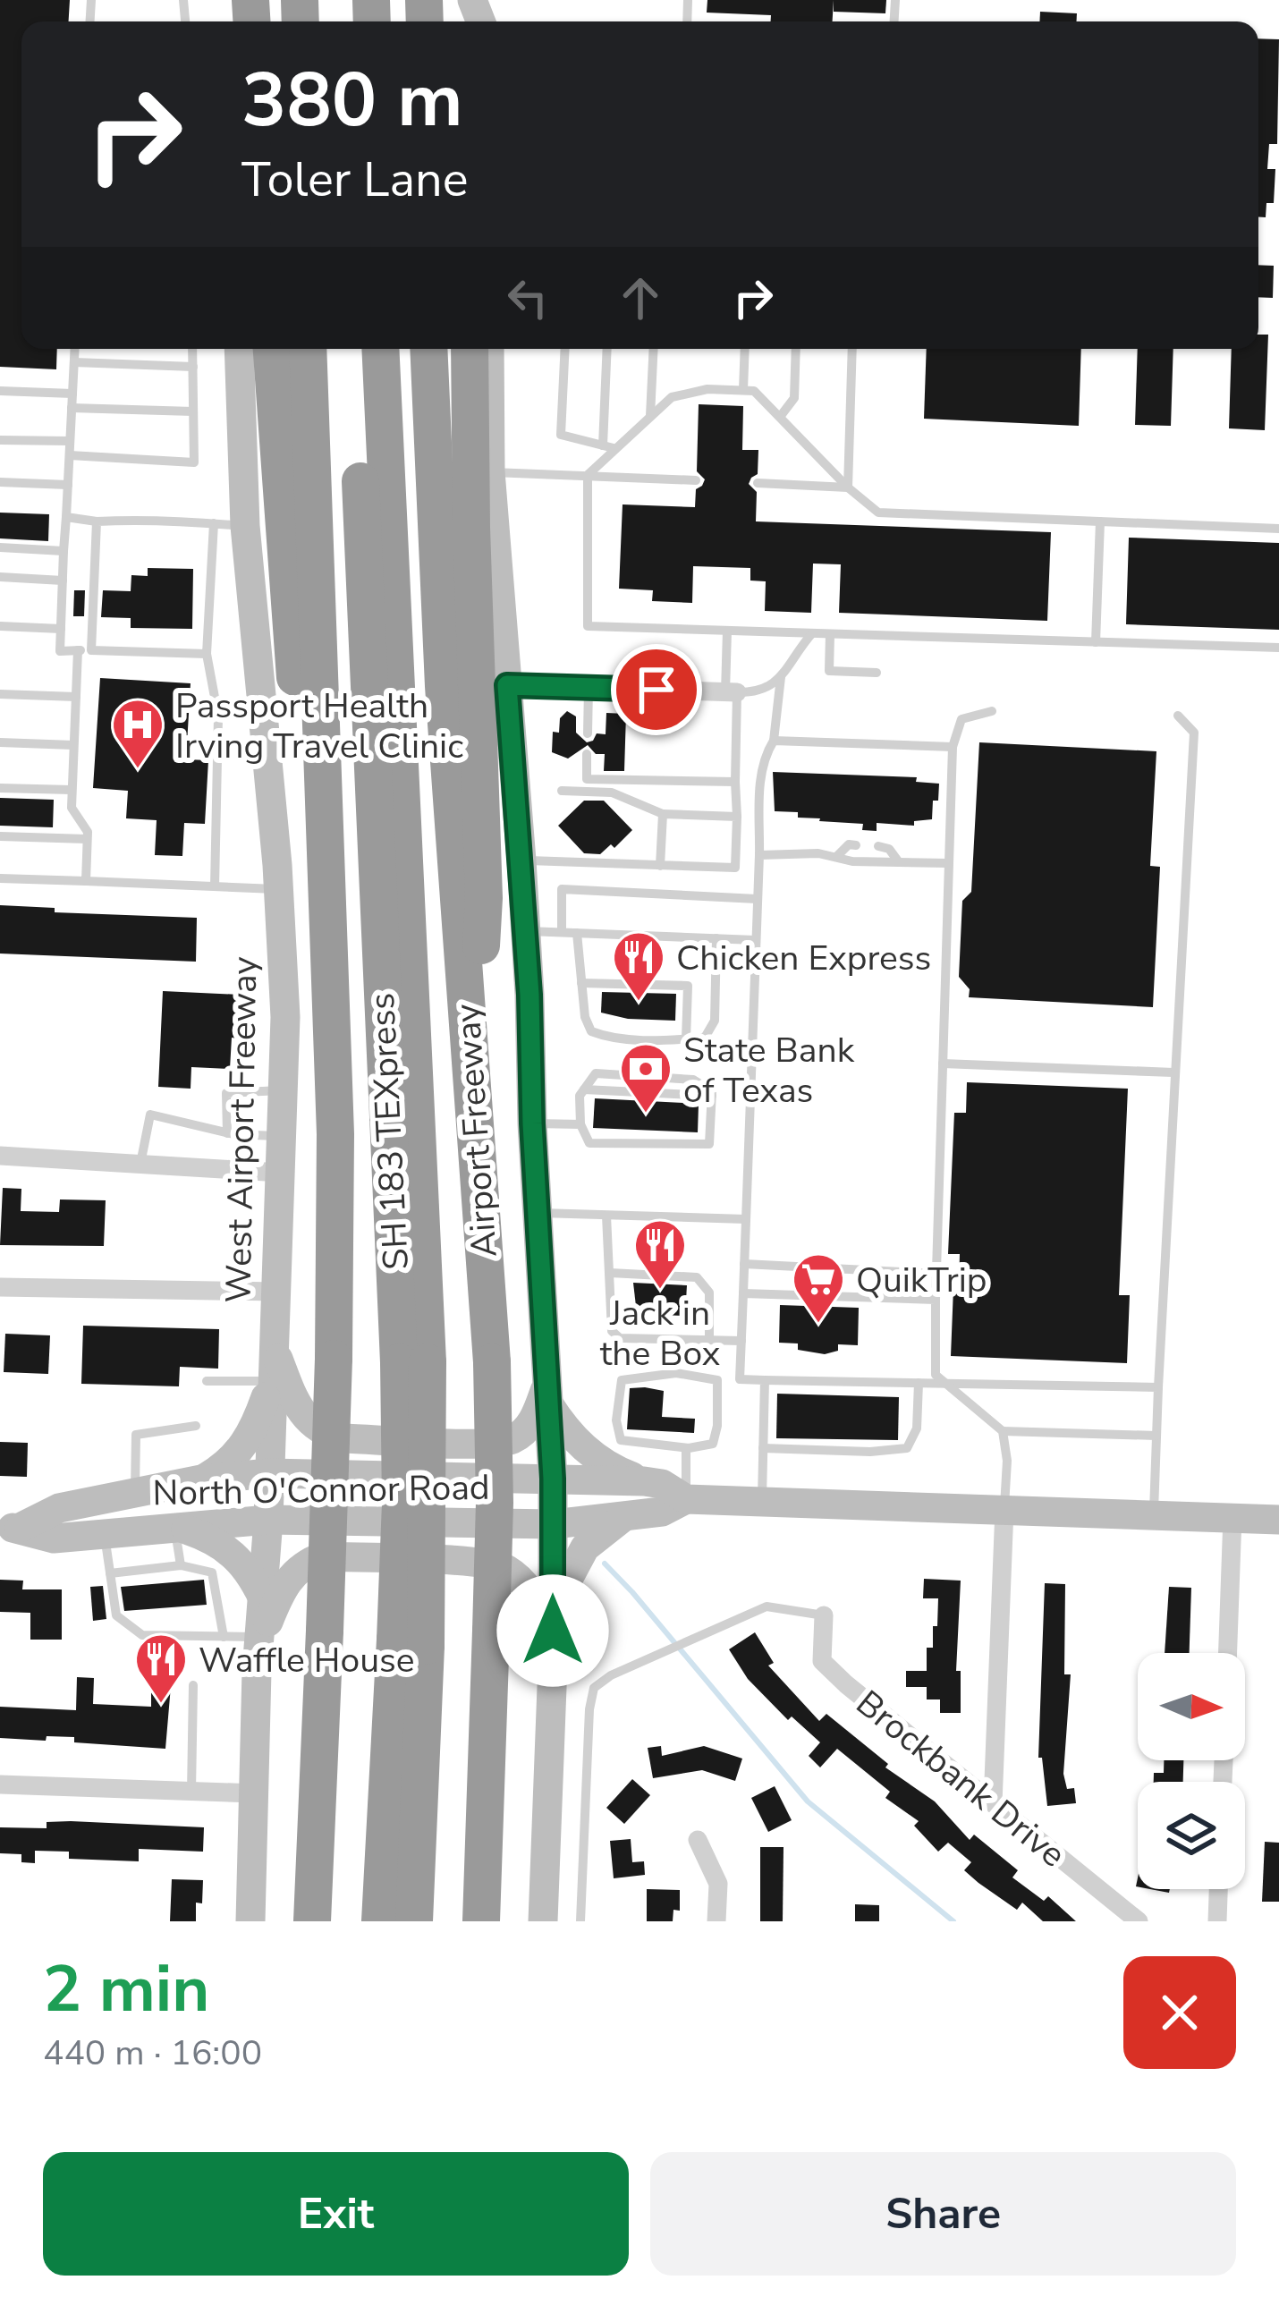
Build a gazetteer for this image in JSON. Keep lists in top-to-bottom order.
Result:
{
  "streets": {
    "highway": ["Airport Freeway", "SH 183 TEXpress"],
    "main road": ["West Airport Freeway", "North O'Connor Road"],
    "street": ["Brockbank Drive"]
  },
  "crossings": [
    ["West Airport Freeway", "North O'Connor Road"]
  ],
  "places": {
    "hospital": ["Passport Health Irving Travel Clinic"],
    "restaurant": ["Chicken Express", "Jack in the Box", "Waffle House"],
    "bank": ["State Bank of Texas"],
    "supermarket": ["QuikTrip"]
  },
  "north": "right",
  "page": {
    "turn": ["380 m", "Toler Lane"],
    "heading": ["2 min", "440 m · 16:00"],
    "buttons": ["Exit", "Share"]
  }
}
